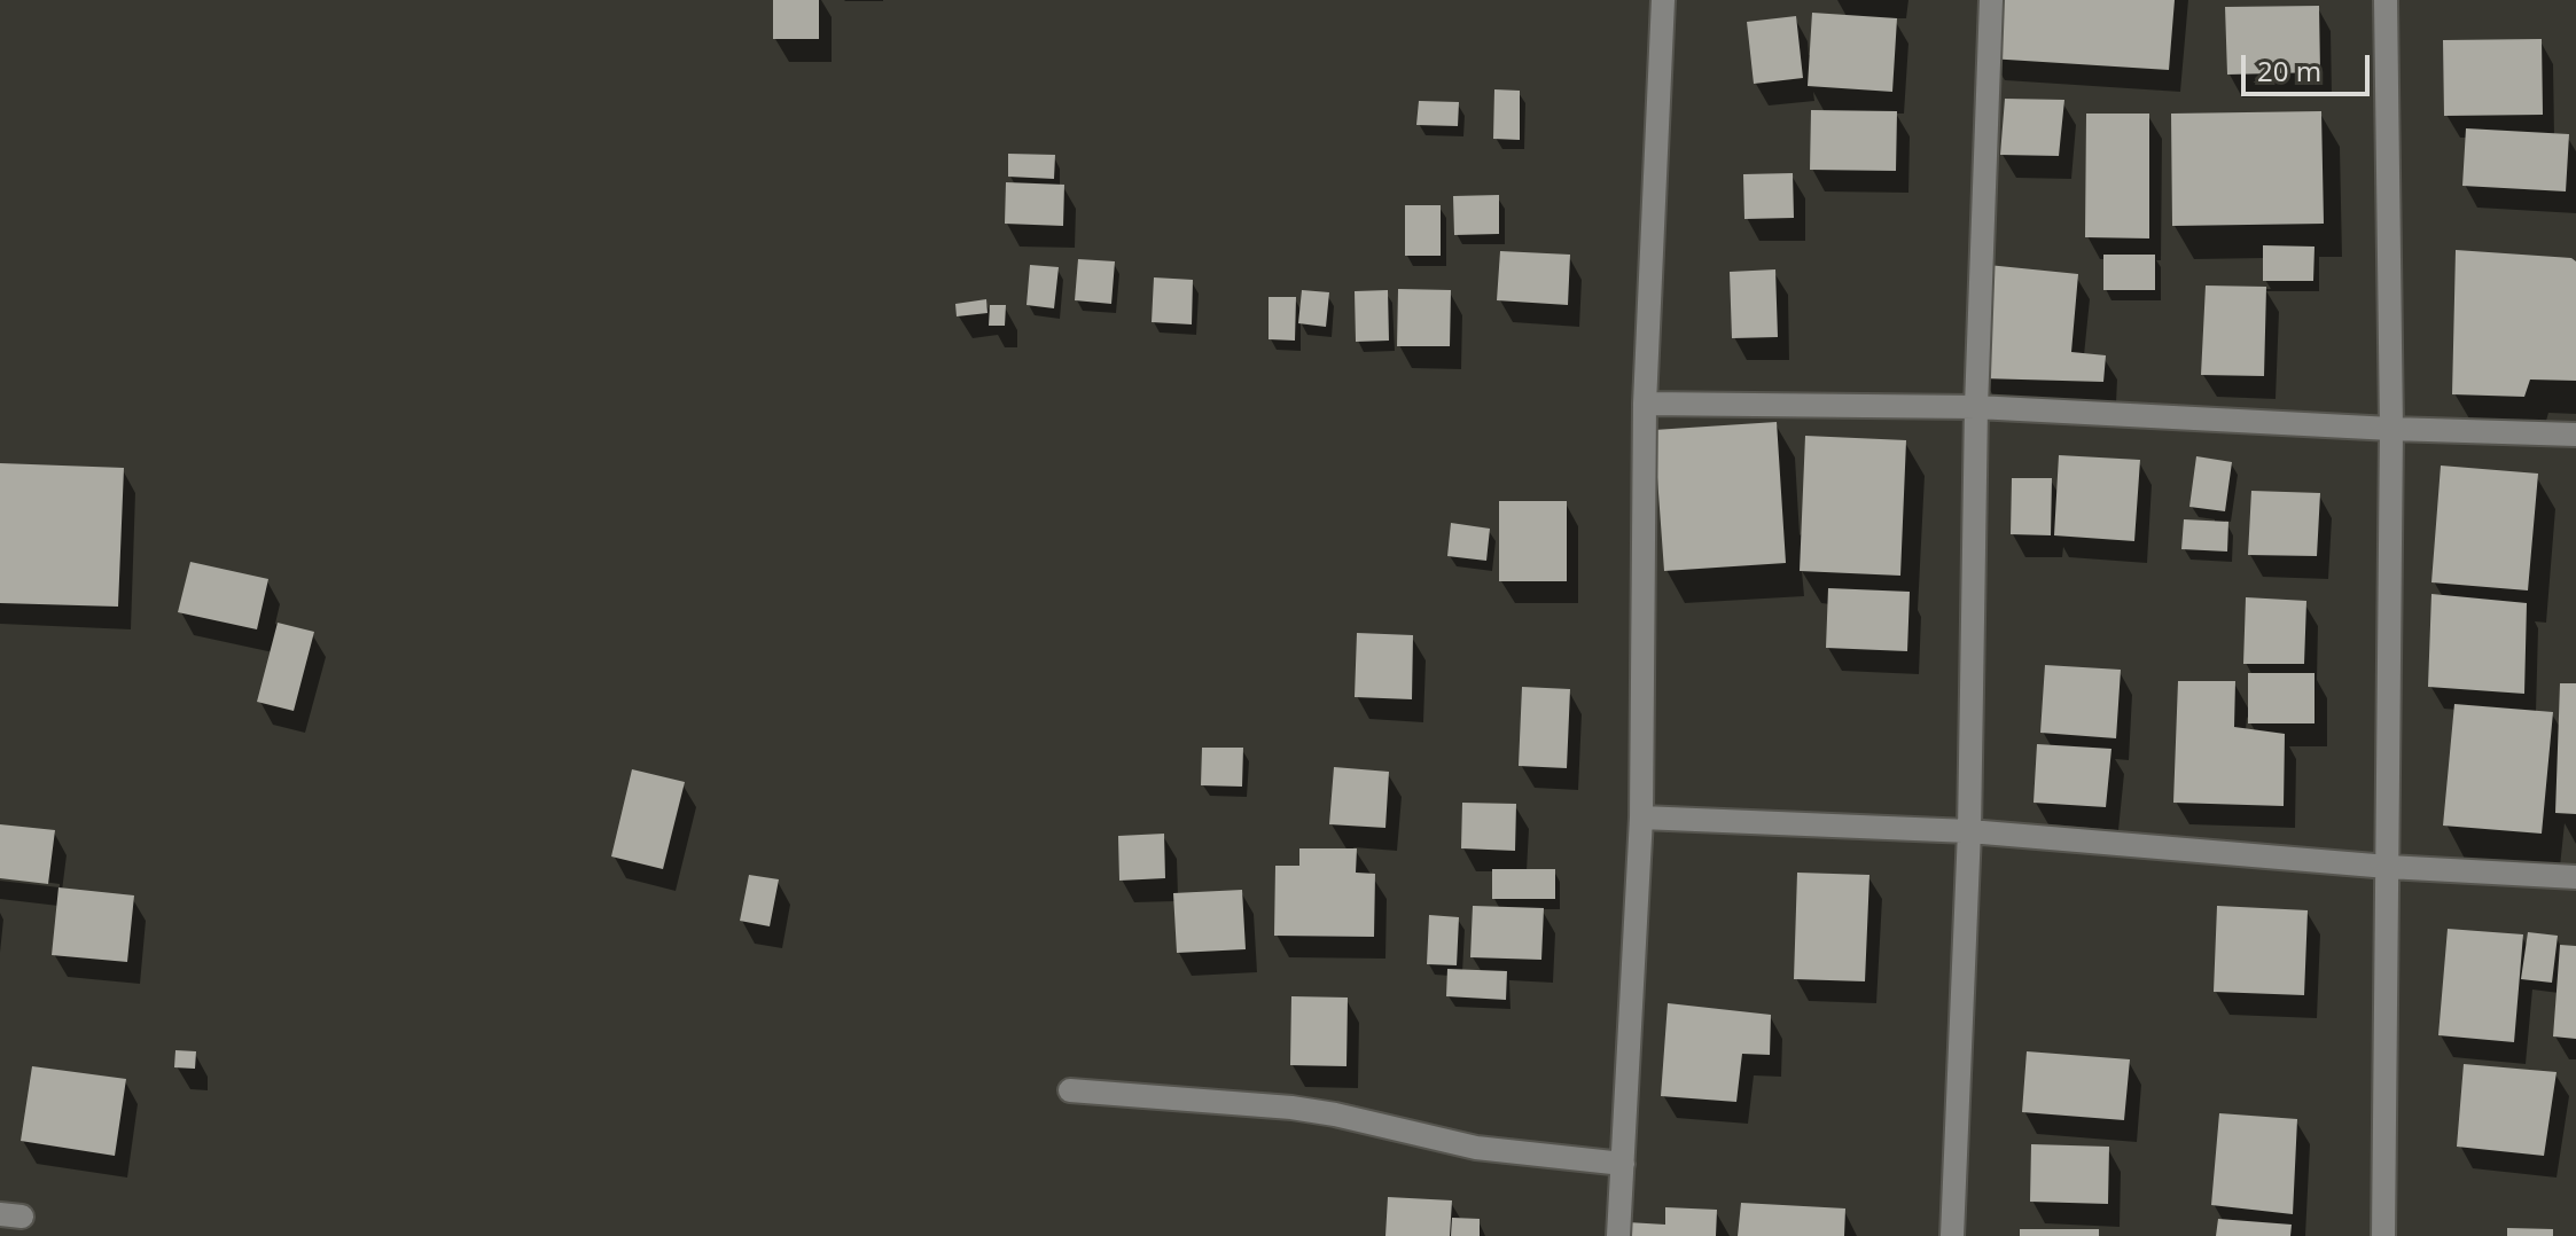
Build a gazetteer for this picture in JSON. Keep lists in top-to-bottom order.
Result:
{
  "scale_bar": "20 m"
}
